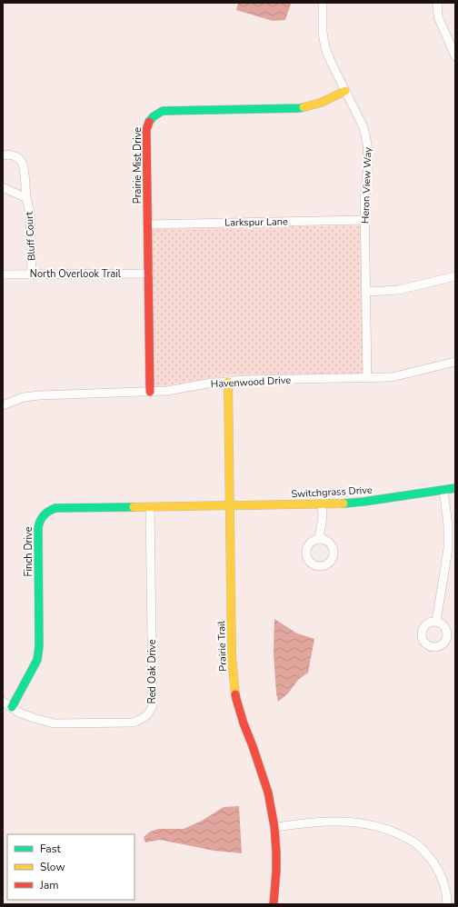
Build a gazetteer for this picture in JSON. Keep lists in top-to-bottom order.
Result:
{
  "streets": {
    "street": [
      "Prairie Mist Drive",
      "Heron View Way",
      "Larkspur Lane",
      "Bluff Court",
      "North Overlook Trail",
      "Havenwood Drive",
      "Switchgrass Drive",
      "Finch Drive",
      "Prairie Trail",
      "Red Oak Drive"
    ]
  },
  "crossings": [
    ["Prairie Mist Drive", "Heron View Way"],
    ["Prairie Mist Drive", "Larkspur Lane"],
    ["Prairie Mist Drive", "North Overlook Trail"],
    ["Prairie Mist Drive", "Havenwood Drive"],
    ["Heron View Way", "Larkspur Lane"],
    ["Heron View Way", "Havenwood Drive"],
    ["Bluff Court", "North Overlook Trail"],
    ["Havenwood Drive", "Prairie Trail"],
    ["Switchgrass Drive", "Finch Drive"],
    ["Switchgrass Drive", "Prairie Trail"],
    ["Finch Drive", "Prairie Trail"],
    ["Finch Drive", "Red Oak Drive"]
  ],
  "legend": ["Fast", "Slow", "Jam"]
}
